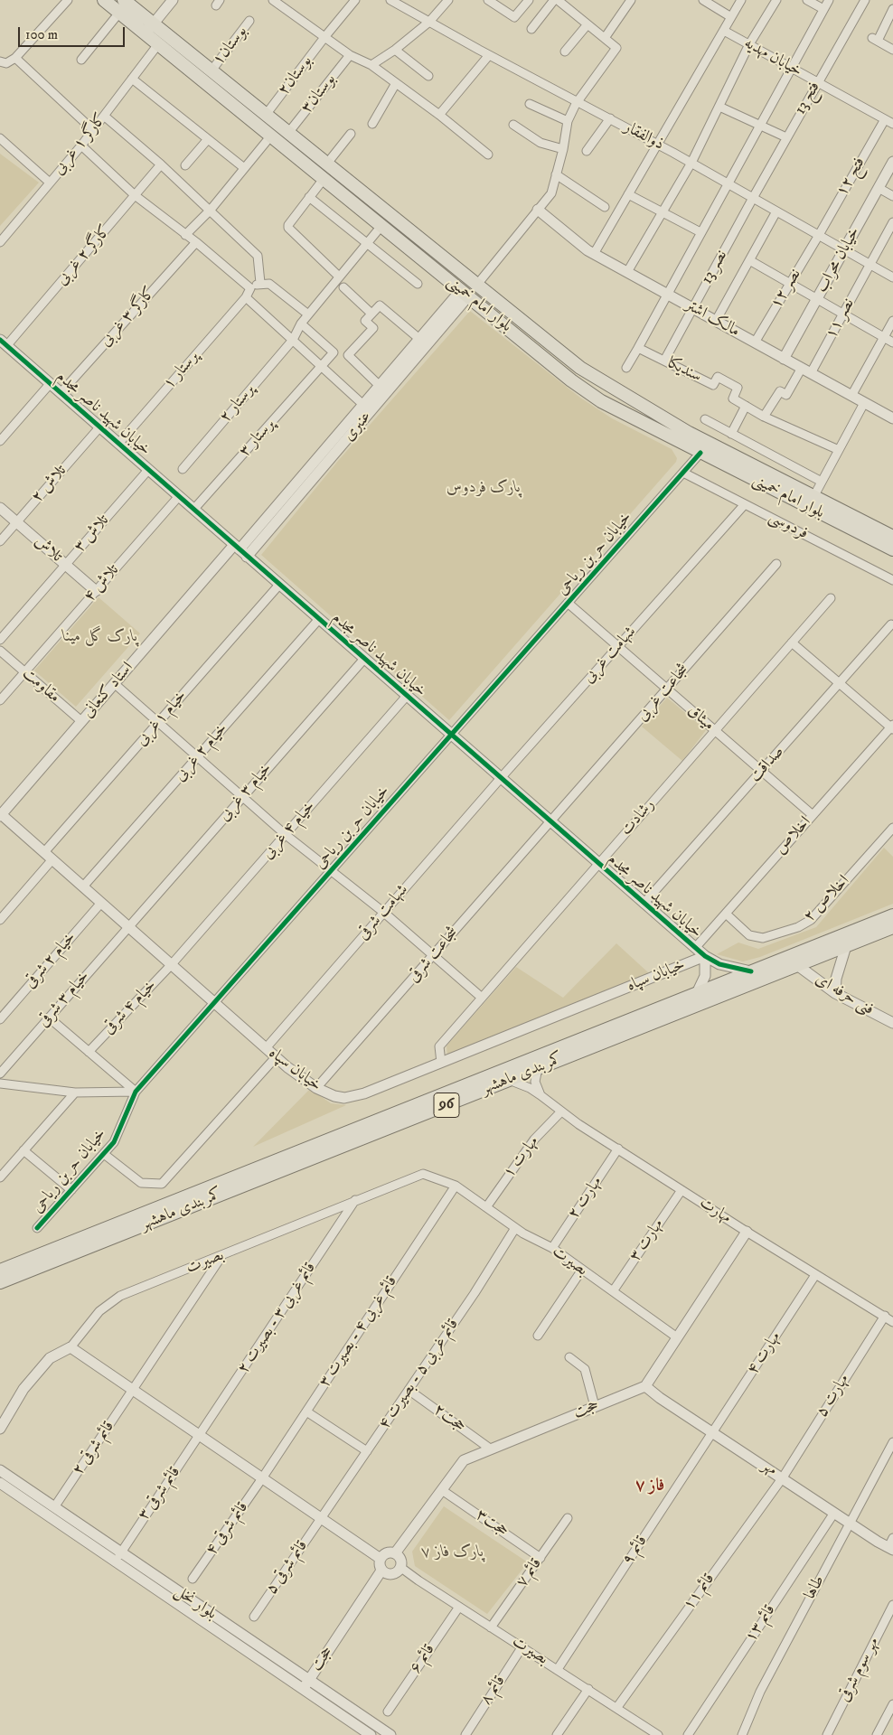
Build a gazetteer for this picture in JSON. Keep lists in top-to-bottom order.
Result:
{
  "streets": {
    "main road": ["بلوار امام خمینی", "کمربندی ماهشهر", "96"],
    "street": [
      "بوستان۱",
      "خیابان مهدیه",
      "بوستان۲",
      "بوستان۳",
      "فتح 13",
      "ذوالفقار",
      "کارگر ۱ غربی",
      "فتح ۱۲",
      "کارگر ۲ غربی",
      "خیابان محراب",
      "نصر 13",
      "نصر ۱۲",
      "کارگر ۳ غربی",
      "مالک اشتر",
      "نصر ۱۱",
      "پرستار ۱",
      "سندیکا",
      "پرستار ۲",
      "خیابان شهید ناصر مجدم",
      "عنبری",
      "پرستار ۳",
      "تلاش ۲",
      "فردوسی",
      "تلاش ۳",
      "تلاش",
      "خیابان حر بن ریاحی",
      "تلاش ۴",
      "شهامت غربی",
      "مقاومت",
      "استاد کنعانی",
      "شجاعت غربی",
      "خیام ۱غربی",
      "میثاق",
      "خیام ۲ غربی",
      "صداقت",
      "خیام ۳ غربی",
      "رشادت",
      "خیام ۴ غربی",
      "اخلاص",
      "اخلاص ۲",
      "شهامت شرقی",
      "شجاعت شرقی",
      "خیام ۲ شرقی",
      "خیابان سپاه",
      "فنی حرفه ای",
      "خیام ۳ شرقی",
      "خیام ۴ شرقی",
      "مهارت ۱",
      "مهارت ۲",
      "مهارت",
      "مهارت ۳",
      "بصیرت",
      "قائم غربی ۳ - بصیرت ۲",
      "قائم غربی ۴ - بصیرت ۳",
      "مهارت ۴",
      "قائم غربی ۵ - بصیرت ۴",
      "مهارت ۵",
      "حجت",
      "حجت۲",
      "قائم شرقی ۲",
      "مهر",
      "قائم شرقی ۳",
      "حجت۳",
      "قائم شرقی ۴",
      "قائم ۹",
      "قائم شرقی ۵",
      "قائم ۷",
      "طاها",
      "قائم ۱۱",
      "بلوار نخل",
      "قائم ۱۳",
      "قائم ۶",
      "مهر سوم شرقی",
      "قائم ۸"
    ]
  },
  "crossings": [
    ["بوستان۱", "بلوار امام خمینی"],
    ["خیابان مهدیه", "فتح 13"],
    ["خیابان مهدیه", "فتح ۱۲"],
    ["بوستان۲", "بلوار امام خمینی"],
    ["بوستان۳", "بلوار امام خمینی"],
    ["فتح 13", "ذوالفقار"],
    ["فتح 13", "نصر 13"],
    ["ذوالفقار", "فتح ۱۲"],
    ["ذوالفقار", "خیابان محراب"],
    ["ذوالفقار", "نصر 13"],
    ["ذوالفقار", "نصر ۱۲"],
    ["ذوالفقار", "نصر ۱۱"],
    ["کارگر ۱ غربی", "بلوار امام خمینی"],
    ["فتح ۱۲", "نصر ۱۲"],
    ["کارگر ۲ غربی", "خیابان شهید ناصر مجدم"],
    ["خیابان محراب", "مالک اشتر"],
    ["نصر 13", "مالک اشتر"],
    ["نصر 13", "سندیکا"],
    ["نصر ۱۲", "مالک اشتر"],
    ["بلوار امام خمینی", "پرستار ۲"],
    ["بلوار امام خمینی", "عنبری"],
    ["بلوار امام خمینی", "خیابان حر بن ریاحی"],
    ["کارگر ۳ غربی", "خیابان شهید ناصر مجدم"],
    ["مالک اشتر", "نصر ۱۱"],
    ["پرستار ۱", "خیابان شهید ناصر مجدم"],
    ["پرستار ۲", "پرستار ۳"],
    ["خیابان شهید ناصر مجدم", "عنبری"],
    ["خیابان شهید ناصر مجدم", "پرستار ۳"],
    ["خیابان شهید ناصر مجدم", "تلاش ۲"],
    ["خیابان شهید ناصر مجدم", "تلاش ۳"],
    ["خیابان شهید ناصر مجدم", "خیابان حر بن ریاحی"],
    ["خیابان شهید ناصر مجدم", "تلاش ۴"],
    ["خیابان شهید ناصر مجدم", "شهامت غربی"],
    ["خیابان شهید ناصر مجدم", "استاد کنعانی"],
    ["خیابان شهید ناصر مجدم", "شجاعت غربی"],
    ["خیابان شهید ناصر مجدم", "خیام ۱غربی"],
    ["خیابان شهید ناصر مجدم", "خیام ۲ غربی"],
    ["خیابان شهید ناصر مجدم", "صداقت"],
    ["خیابان شهید ناصر مجدم", "خیام ۳ غربی"],
    ["خیابان شهید ناصر مجدم", "رشادت"],
    ["خیابان شهید ناصر مجدم", "خیام ۴ غربی"],
    ["خیابان شهید ناصر مجدم", "اخلاص"],
    ["خیابان شهید ناصر مجدم", "شهامت شرقی"],
    ["خیابان شهید ناصر مجدم", "شجاعت شرقی"],
    ["خیابان شهید ناصر مجدم", "خیابان سپاه"],
    ["خیابان شهید ناصر مجدم", "کمربندی ماهشهر"],
    ["عنبری", "استاد کنعانی"],
    ["تلاش ۲", "تلاش"],
    ["فردوسی", "خیابان حر بن ریاحی"],
    ["فردوسی", "شهامت غربی"],
    ["تلاش ۳", "تلاش"],
    ["تلاش", "تلاش ۴"],
    ["خیابان حر بن ریاحی", "میثاق"],
    ["خیابان حر بن ریاحی", "خیابان سپاه"],
    ["تلاش ۴", "مقاومت"],
    ["شهامت غربی", "میثاق"],
    ["شهامت غربی", "شهامت شرقی"],
    ["مقاومت", "استاد کنعانی"],
    ["استاد کنعانی", "خیابان سپاه"],
    ["شجاعت غربی", "میثاق"],
    ["شجاعت غربی", "شجاعت شرقی"],
    ["خیام ۱غربی", "خیابان سپاه"],
    ["میثاق", "صداقت"],
    ["میثاق", "رشادت"],
    ["میثاق", "اخلاص"],
    ["خیام ۲ غربی", "خیابان سپاه"],
    ["خیام ۳ غربی", "خیابان سپاه"],
    ["خیام ۳ غربی", "خیام ۳ شرقی"],
    ["رشادت", "خیابان سپاه"],
    ["خیام ۴ غربی", "خیابان سپاه"],
    ["خیام ۴ غربی", "خیام ۴ شرقی"],
    ["اخلاص", "اخلاص ۲"],
    ["شهامت شرقی", "خیابان سپاه"],
    ["شجاعت شرقی", "خیابان سپاه"],
    ["خیام ۲ شرقی", "خیابان سپاه"],
    ["خیابان سپاه", "خیام ۳ شرقی"],
    ["خیابان سپاه", "خیام ۴ شرقی"],
    ["فنی حرفه ای", "کمربندی ماهشهر"],
    ["کمربندی ماهشهر", "مهارت"],
    ["مهارت ۱", "مهارت"],
    ["مهارت ۱", "بصیرت"],
    ["مهارت ۲", "مهارت"],
    ["مهارت ۲", "بصیرت"],
    ["مهارت", "مهارت ۳"],
    ["مهارت", "مهارت ۴"],
    ["مهارت", "مهارت ۵"],
    ["مهارت ۳", "بصیرت"],
    ["بصیرت", "قائم غربی ۳ - بصیرت ۲"],
    ["بصیرت", "قائم غربی ۴ - بصیرت ۳"],
    ["بصیرت", "قائم غربی ۵ - بصیرت ۴"],
    ["بصیرت", "حجت"],
    ["بصیرت", "قائم شرقی ۲"],
    ["بصیرت", "قائم ۹"],
    ["بصیرت", "قائم ۷"],
    ["بصیرت", "قائم ۱۱"],
    ["بصیرت", "قائم ۶"],
    ["بصیرت", "قائم ۸"],
    ["قائم غربی ۳ - بصیرت ۲", "قائم شرقی ۳"],
    ["قائم غربی ۴ - بصیرت ۳", "قائم شرقی ۴"],
    ["مهارت ۴", "مهر"],
    ["مهارت ۴", "قائم ۹"],
    ["قائم غربی ۵ - بصیرت ۴", "حجت۲"],
    ["قائم غربی ۵ - بصیرت ۴", "قائم شرقی ۵"],
    ["مهارت ۵", "مهر"],
    ["مهارت ۵", "قائم ۱۱"],
    ["حجت", "حجت۲"],
    ["حجت", "مهر"],
    ["حجت", "حجت۳"],
    ["حجت", "بلوار نخل"],
    ["قائم شرقی ۲", "بلوار نخل"],
    ["مهر", "قائم ۹"],
    ["مهر", "طاها"],
    ["مهر", "قائم ۱۱"],
    ["مهر", "قائم ۱۳"],
    ["قائم شرقی ۳", "بلوار نخل"],
    ["حجت۳", "قائم ۷"]
  ],
  "districts": ["فاز ۷"],
  "parks": ["پارک فردوس", "پارک گل مینا", "پارک فاز ۷"],
  "scale_bar": "100 m"
}
